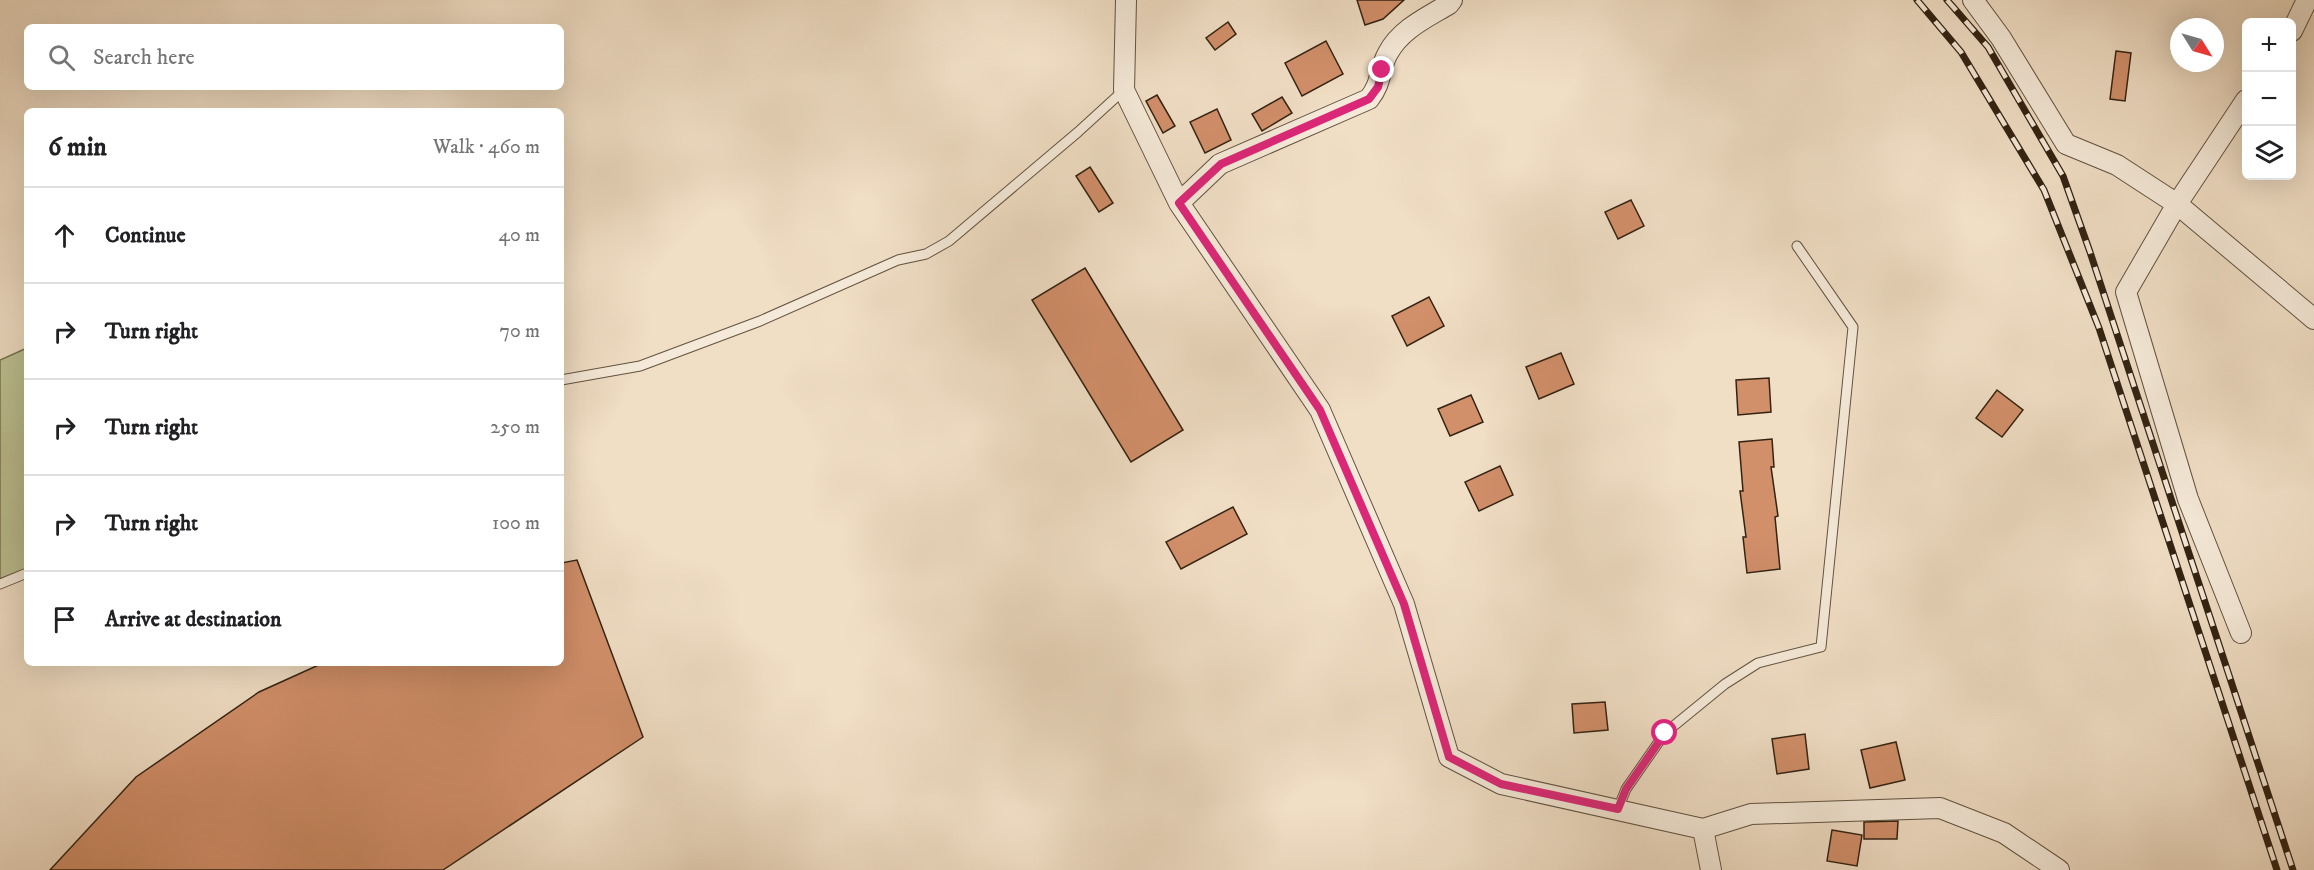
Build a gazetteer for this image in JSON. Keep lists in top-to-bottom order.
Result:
{
  "north": "bottom right",
  "page": {
    "map_buttons": ["+", "−"],
    "search": "Search here",
    "heading": ["6 min", "Walk · 460 m"],
    "list": [
      ["Continue", "40 m"],
      ["Turn right", "70 m"],
      ["Turn right", "250 m"],
      ["Turn right", "100 m"],
      "Arrive at destination"
    ]
  }
}
